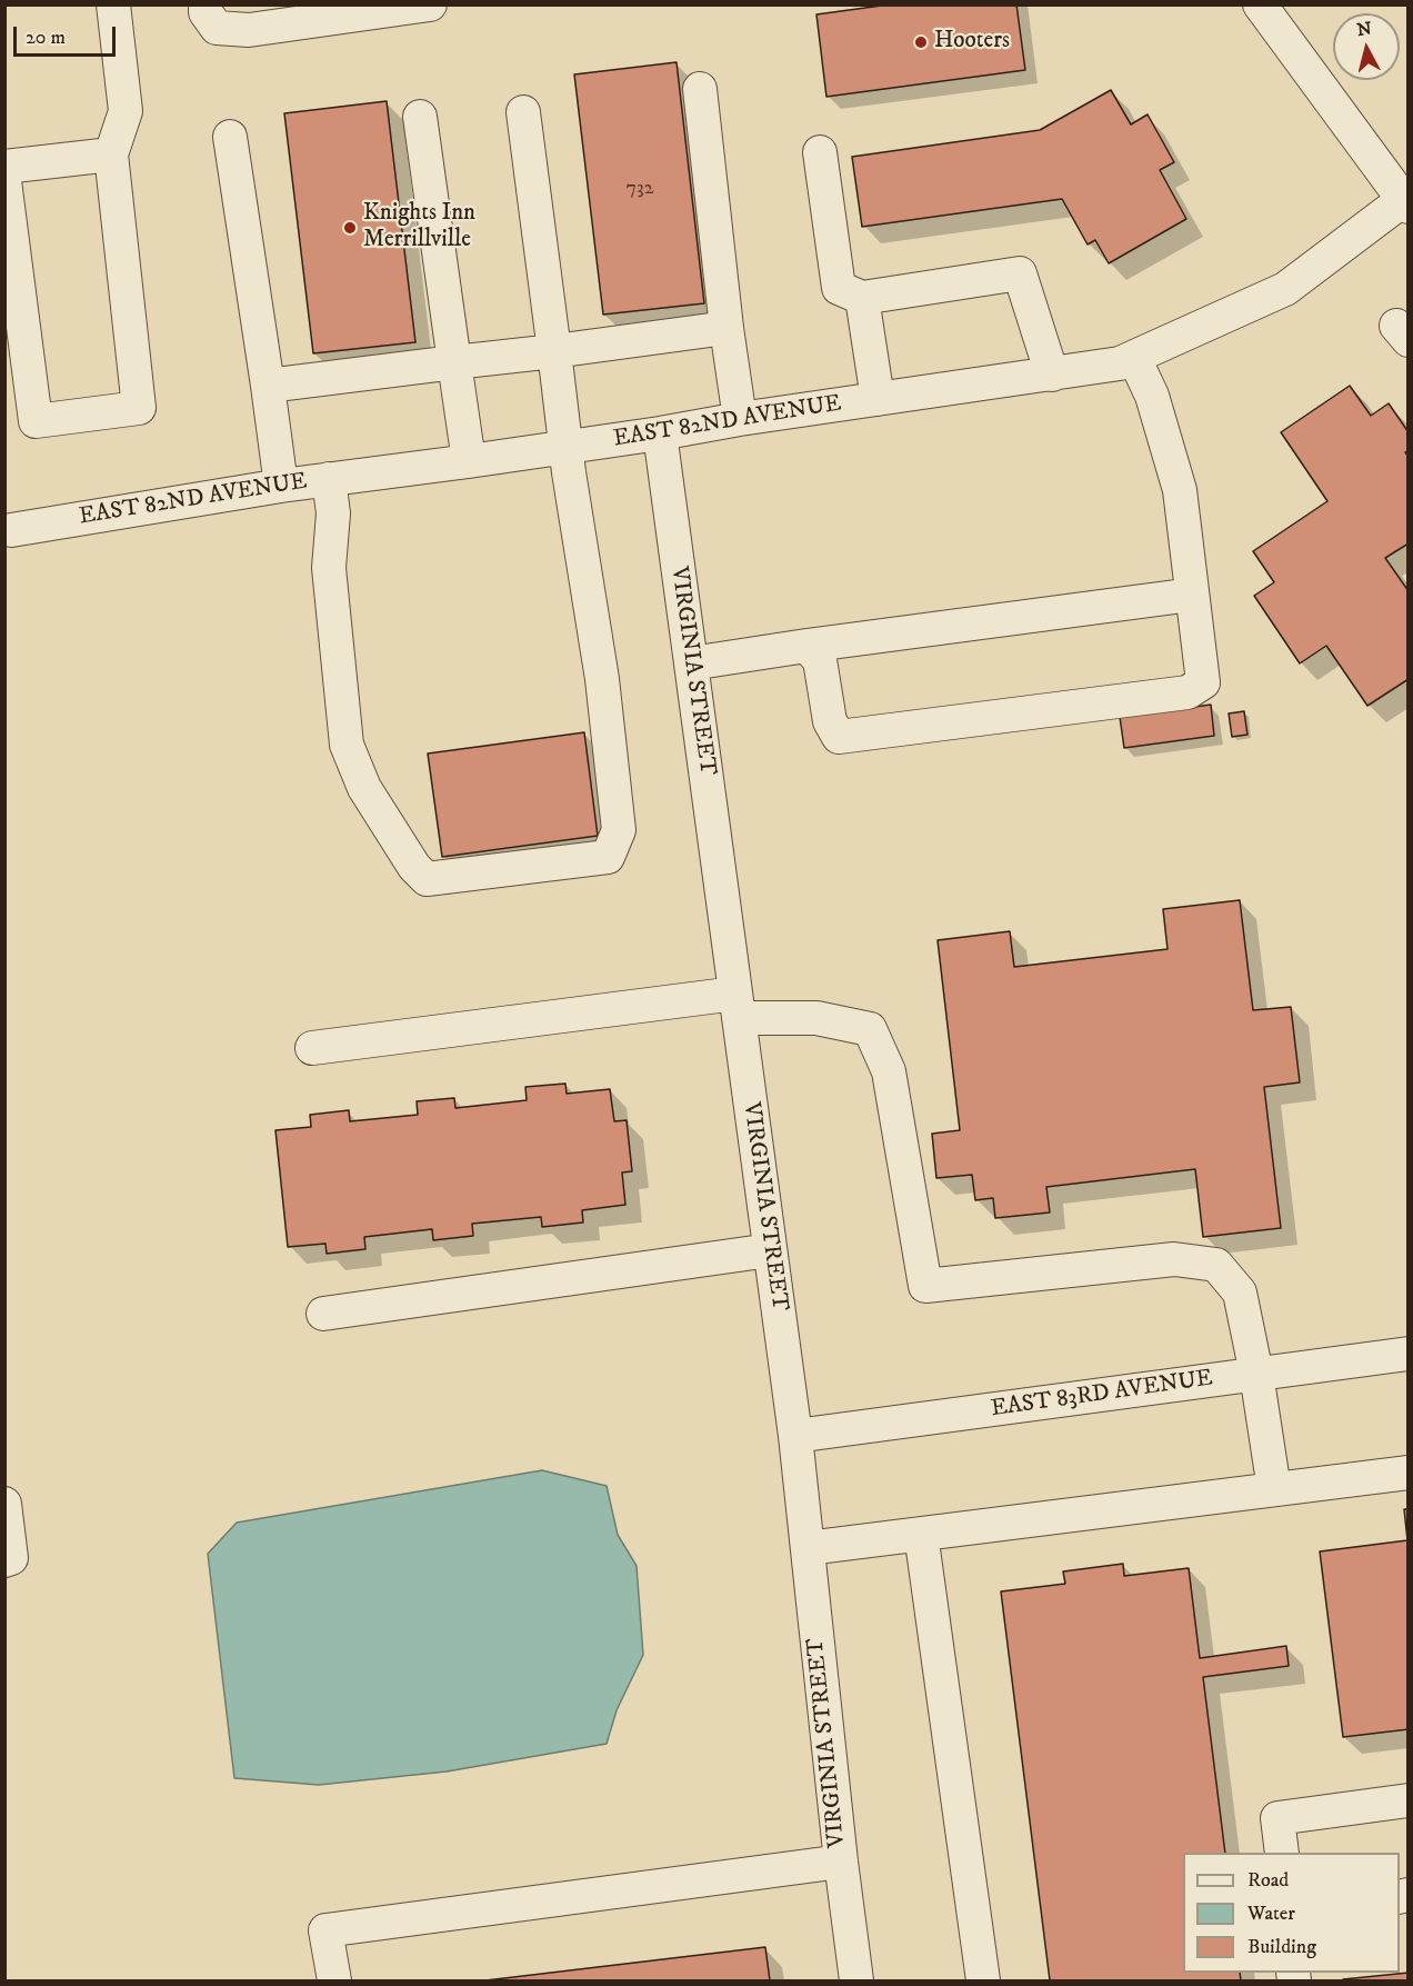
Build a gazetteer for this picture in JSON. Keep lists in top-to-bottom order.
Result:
{
  "streets": {
    "street": ["EAST 82ND AVENUE", "VIRGINIA STREET", "EAST 83RD AVENUE"]
  },
  "crossings": [
    ["EAST 82ND AVENUE", "VIRGINIA STREET"],
    ["VIRGINIA STREET", "EAST 83RD AVENUE"]
  ],
  "places": ["Hooters", "Knights Inn Merrillville"],
  "house_numbers": ["732"],
  "legend": ["Road", "Water", "Building"],
  "scale_bar": "20 m",
  "north": "top"
}
